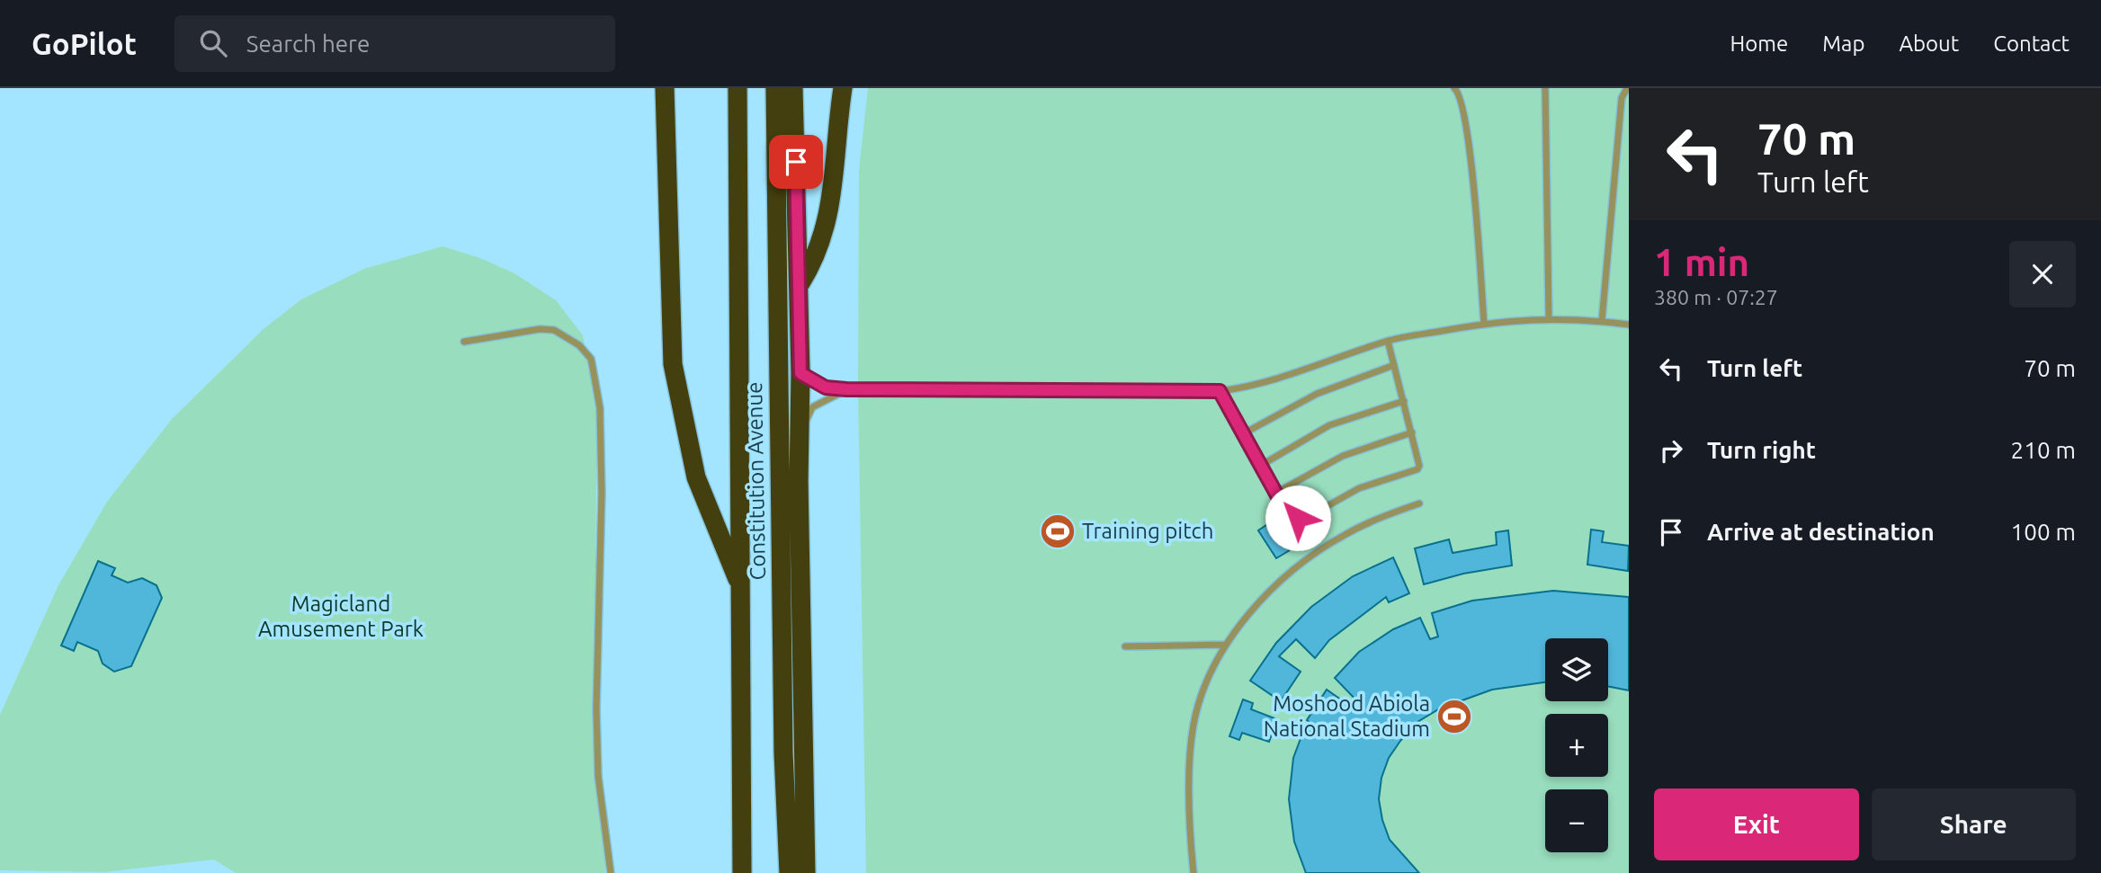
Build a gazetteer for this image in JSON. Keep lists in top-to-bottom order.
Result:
{
  "streets": {
    "highway": ["Constitution Avenue"]
  },
  "parks": ["Magicland Amusement Park"],
  "places": {
    "sports": ["Training pitch", "Moshood Abiola National Stadium"]
  },
  "page": {
    "header": "GoPilot",
    "search": "Search here",
    "nav": [
      "Home",
      "Map",
      "About",
      "Contact"
    ],
    "turn": ["70 m", "Turn left"],
    "heading": ["1 min", "380 m · 07:27"],
    "list": [
      {
        "name": "Turn left",
        "value": "70 m"
      },
      {
        "name": "Turn right",
        "value": "210 m"
      },
      {
        "name": "Arrive at destination",
        "value": "100 m"
      }
    ],
    "map_buttons": ["+", "−"],
    "buttons": ["Exit", "Share"]
  }
}
